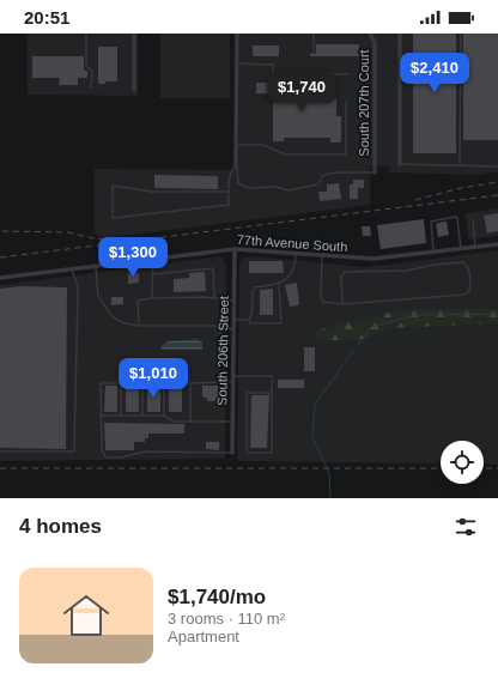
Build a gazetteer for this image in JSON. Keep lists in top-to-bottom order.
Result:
{
  "streets": {
    "street": ["South 207th Court", "77th Avenue South", "South 206th Street"]
  },
  "crossings": [
    ["77th Avenue South", "South 206th Street"]
  ],
  "page": {
    "status": "20:51",
    "price": [
      "$2,410",
      "$1,740",
      "$1,300",
      "$1,010"
    ],
    "heading": "4 homes",
    "list": [
      {
        "name": "$1,740/mo",
        "note": "3 rooms · 110 m² · Apartment"
      }
    ]
  }
}
